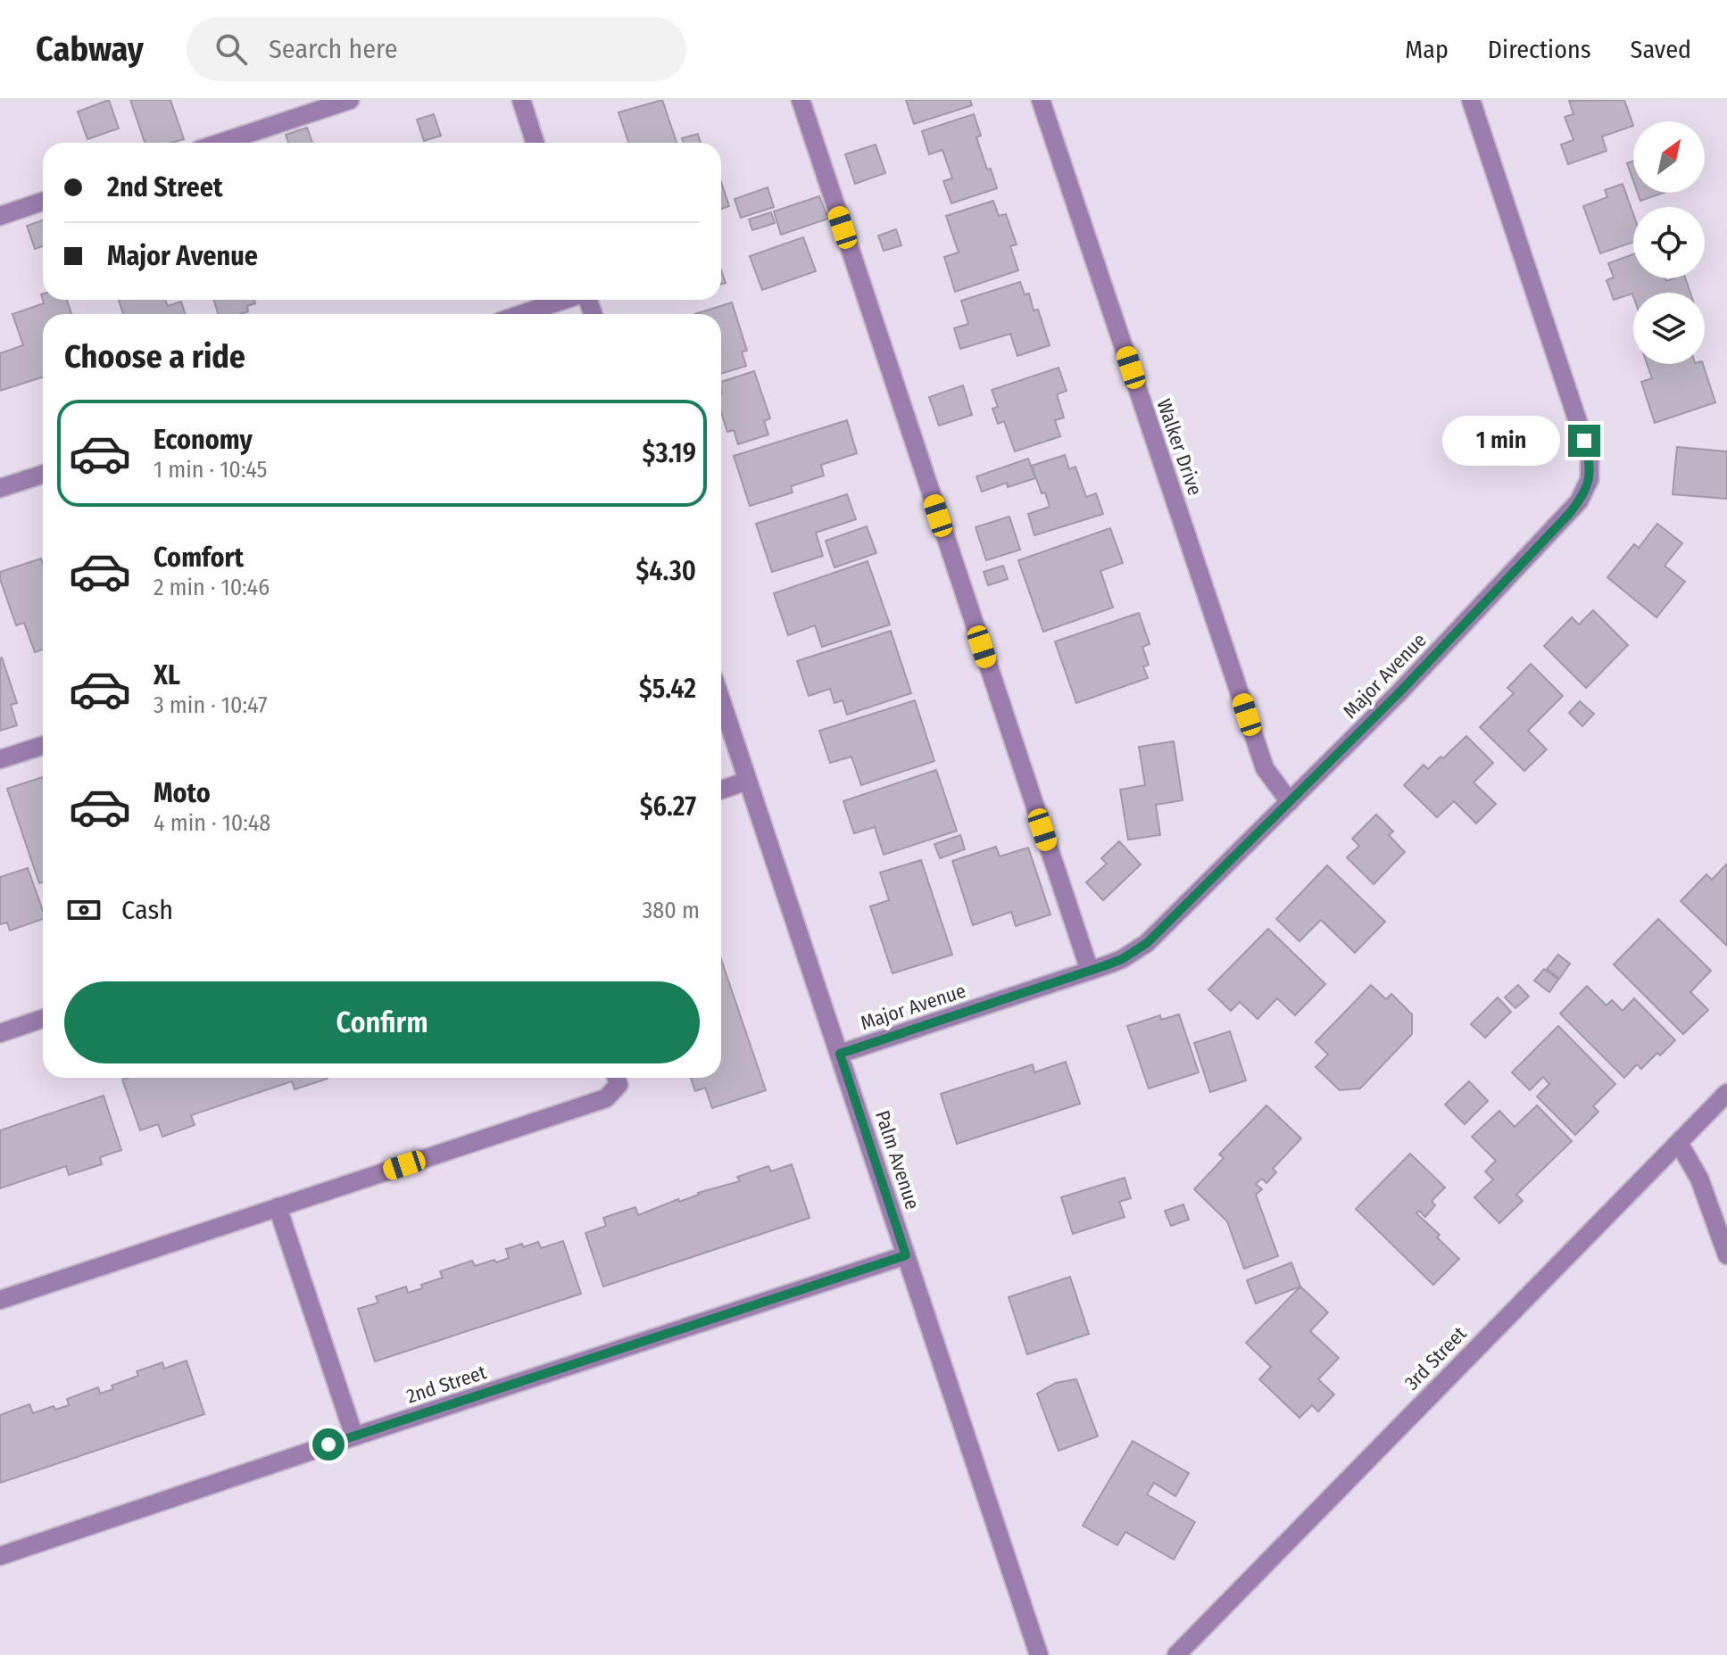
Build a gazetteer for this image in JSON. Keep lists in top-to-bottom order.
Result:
{
  "streets": {
    "street": [
      "Walker Drive",
      "Major Avenue",
      "Palm Avenue",
      "3rd Street",
      "2nd Street"
    ]
  },
  "crossings": [
    ["Walker Drive", "Major Avenue"],
    ["Major Avenue", "Palm Avenue"],
    ["Palm Avenue", "2nd Street"]
  ],
  "north": "top right",
  "page": {
    "header": "Cabway",
    "search": "Search here",
    "nav": ["Map", "Directions", "Saved"],
    "banner": ["2nd Street", "Major Avenue"],
    "heading": "Choose a ride",
    "list": [
      {
        "name": "Economy",
        "note": "1 min · 10:45",
        "value": "$3.19"
      },
      {
        "name": "Comfort",
        "note": "2 min · 10:46",
        "value": "$4.30"
      },
      {
        "name": "XL",
        "note": "3 min · 10:47",
        "value": "$5.42"
      },
      {
        "name": "Moto",
        "note": "4 min · 10:48",
        "value": "$6.27"
      }
    ],
    "bubble": "1 min",
    "pay": ["Cash", "380 m"],
    "buttons": "Confirm"
  }
}
